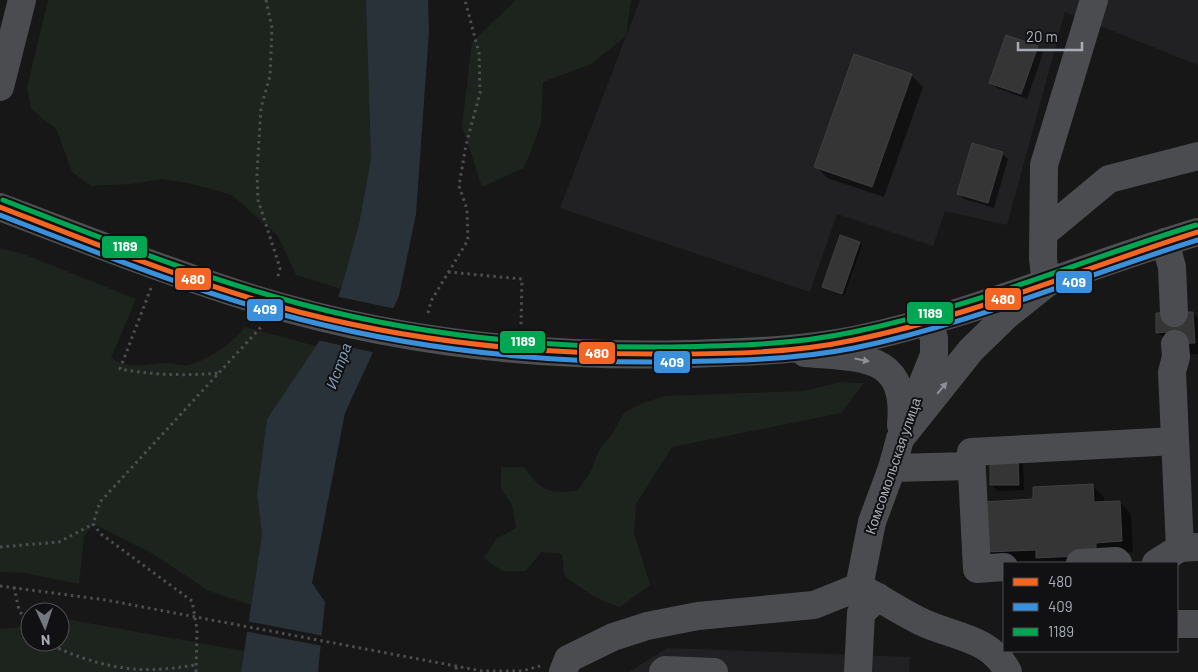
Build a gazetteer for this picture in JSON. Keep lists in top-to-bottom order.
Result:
{
  "streets": {
    "street": ["Комсомольская улица"]
  },
  "water": ["Истра"],
  "lines": ["transit line 1189", "transit line 480", "transit line 409"],
  "legend": ["480", "409", "1189"],
  "scale_bar": "20 m",
  "north": "bottom"
}
